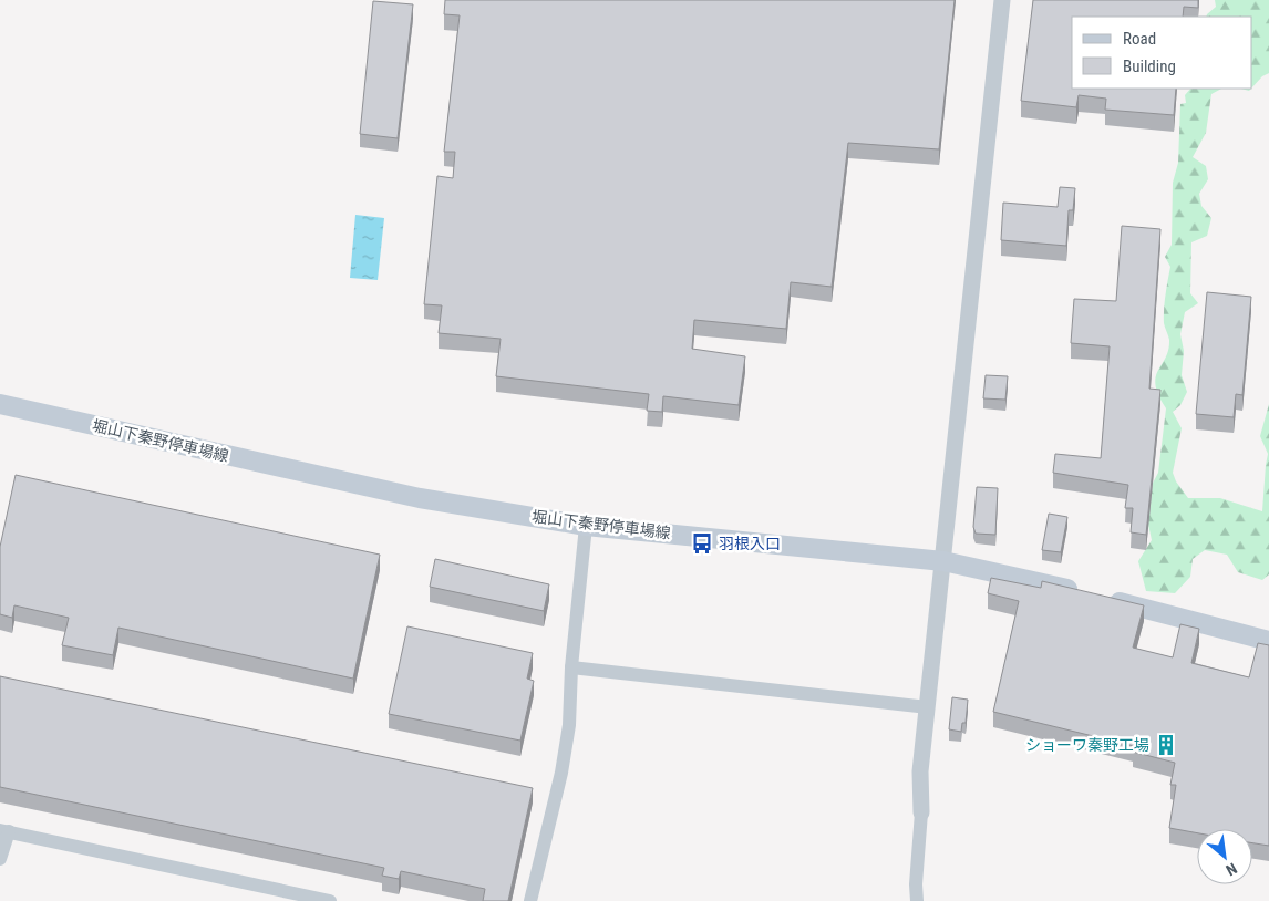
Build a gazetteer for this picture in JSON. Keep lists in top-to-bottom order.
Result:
{
  "streets": {
    "main road": ["堀山下秦野停車場線"]
  },
  "places": {
    "bus stop": ["羽根入口"],
    "building": ["ショーワ秦野工場"]
  },
  "legend": ["Road", "Building"],
  "north": "bottom right"
}
